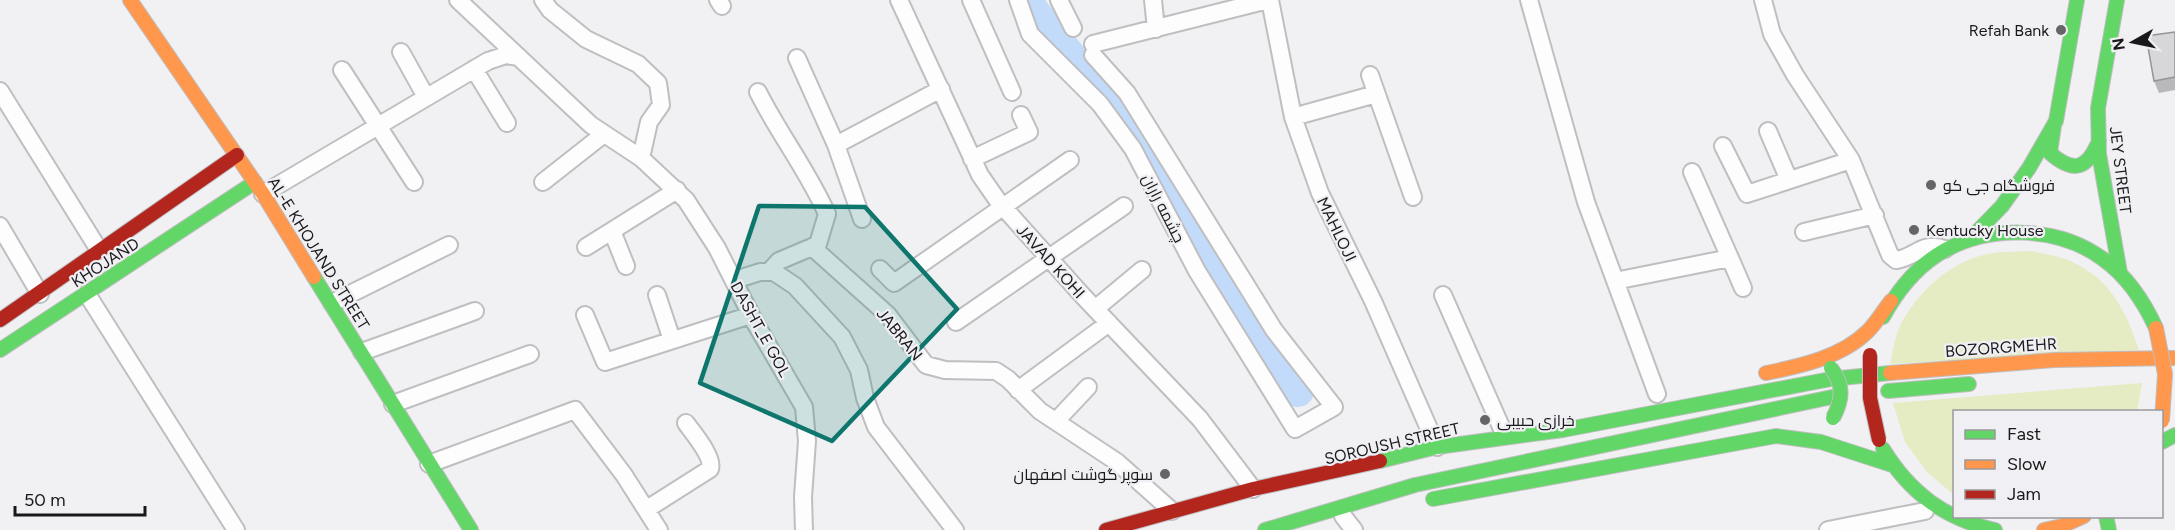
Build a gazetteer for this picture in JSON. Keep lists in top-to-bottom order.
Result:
{
  "streets": {
    "main road": [
      "JEY STREET",
      "AL-E KHOJAND STREET",
      "KHOJAND",
      "BOZORGMEHR",
      "SOROUSH STREET"
    ],
    "street": [
      "چشمه راران",
      "MAHLOJI",
      "JAVAD KOHI",
      "DASHT_E GOL",
      "JABRAN"
    ]
  },
  "crossings": [
    ["MAHLOJI", "SOROUSH STREET"],
    ["AL-E KHOJAND STREET", "KHOJAND"],
    ["JAVAD KOHI", "SOROUSH STREET"],
    ["JABRAN", "SOROUSH STREET"],
    ["BOZORGMEHR", "SOROUSH STREET"]
  ],
  "places": [
    "Refah Bank",
    "فروشگاه جی کو",
    "Kentucky House",
    "خرازی حبیبی",
    "سوپر گوشت اصفهان"
  ],
  "legend": ["Fast", "Slow", "Jam"],
  "scale_bar": "50 m",
  "north": "left"
}
